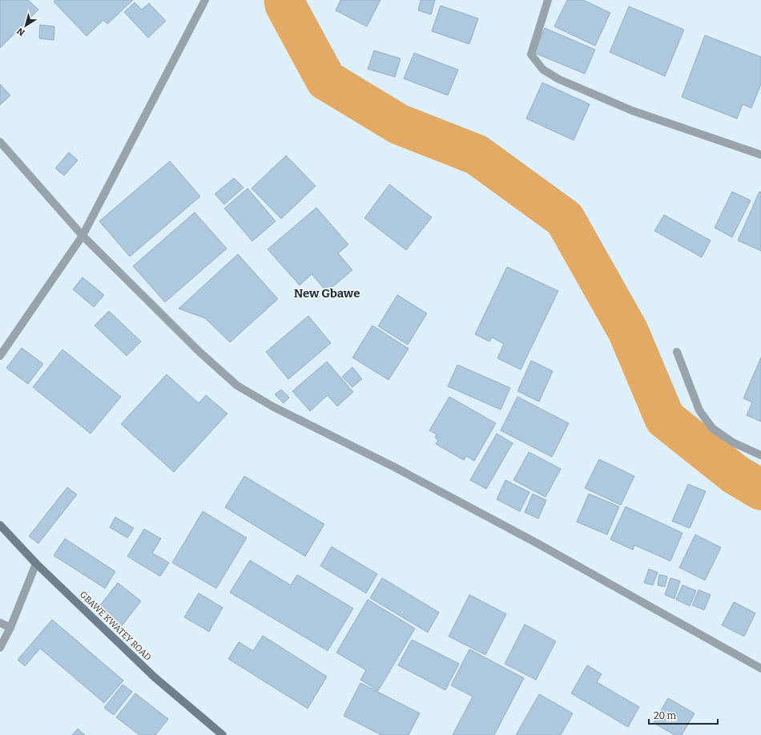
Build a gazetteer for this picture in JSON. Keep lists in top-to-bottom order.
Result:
{
  "streets": {
    "street": ["GBAWE KWATEY ROAD"]
  },
  "districts": ["New Gbawe"],
  "scale_bar": "20 m",
  "north": "bottom left"
}
